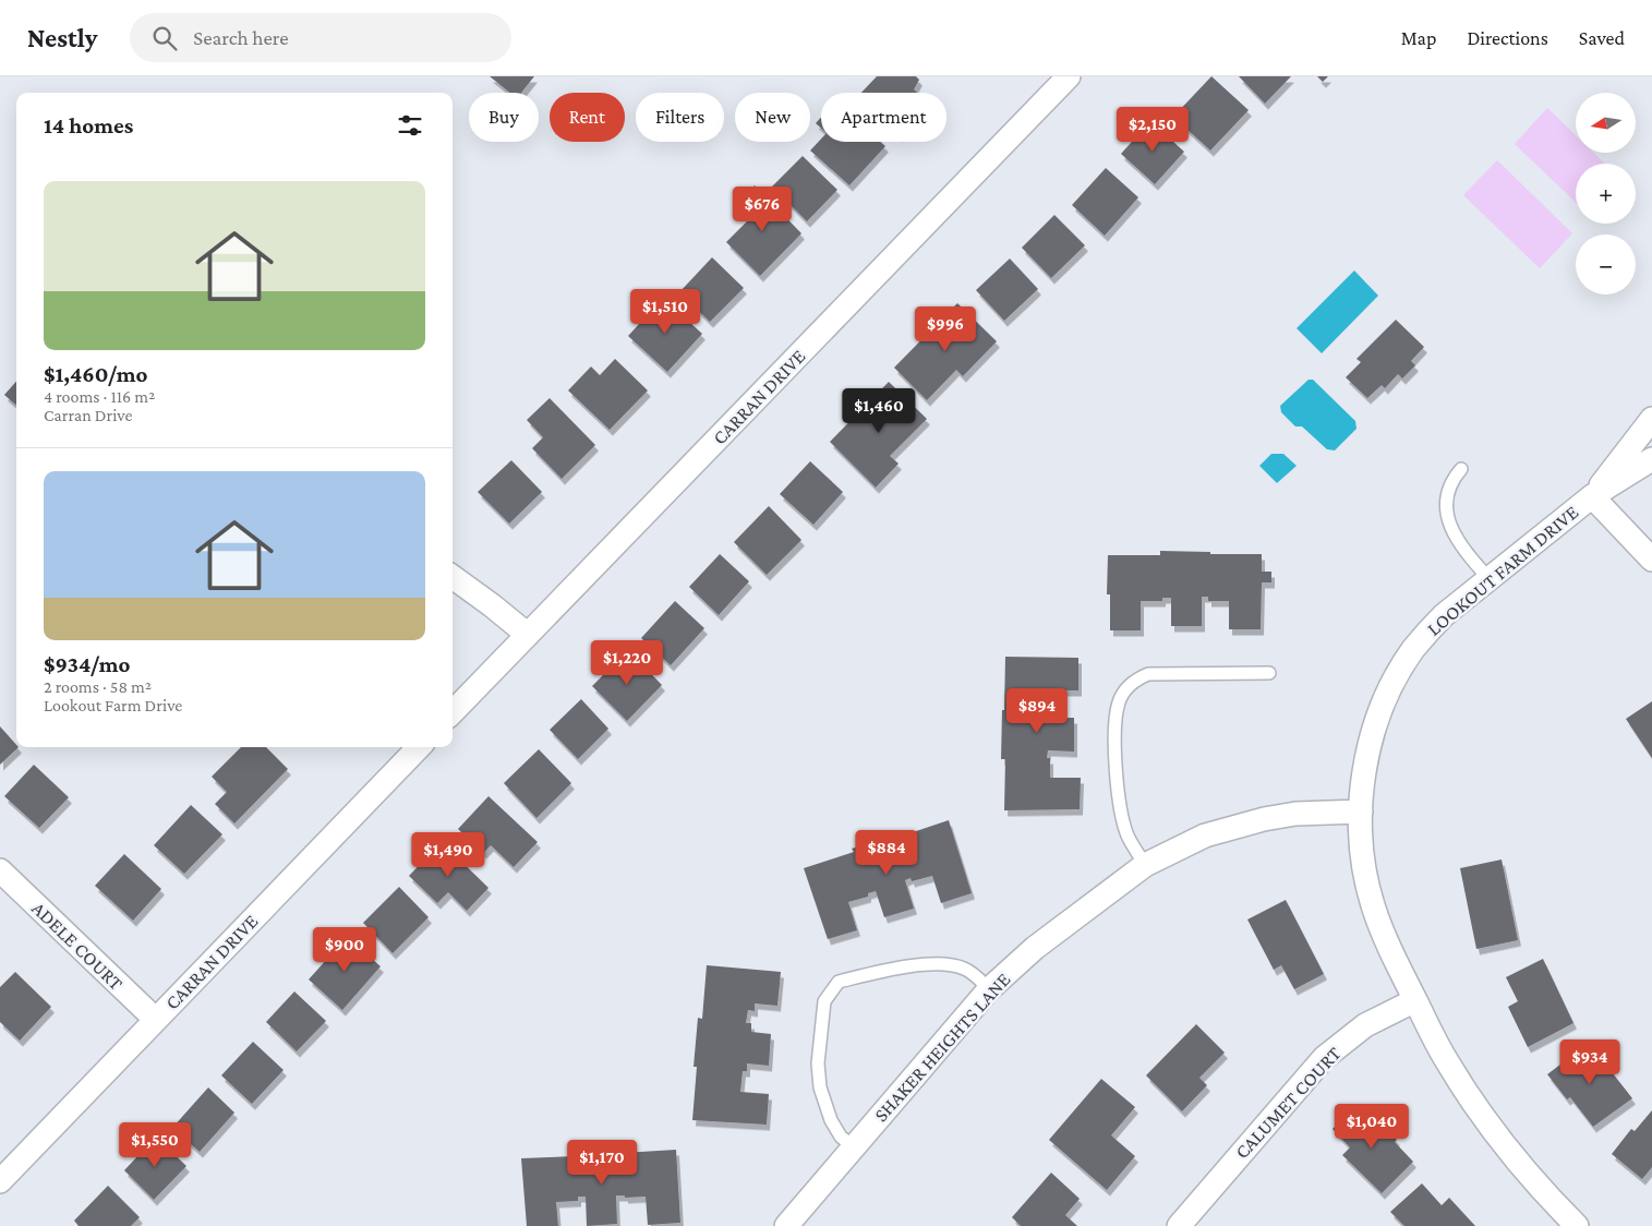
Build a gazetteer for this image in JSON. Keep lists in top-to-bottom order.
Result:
{
  "streets": {
    "street": [
      "CARRAN DRIVE",
      "LOOKOUT FARM DRIVE",
      "ADELE COURT",
      "SHAKER HEIGHTS LANE",
      "CALUMET COURT"
    ]
  },
  "crossings": [
    ["CARRAN DRIVE", "ADELE COURT"],
    ["LOOKOUT FARM DRIVE", "SHAKER HEIGHTS LANE"],
    ["LOOKOUT FARM DRIVE", "CALUMET COURT"]
  ],
  "north": "left",
  "page": {
    "header": "Nestly",
    "search": "Search here",
    "nav": ["Map", "Directions", "Saved"],
    "map_buttons": ["+", "−"],
    "chip": [
      "Buy",
      "Rent",
      "Filters",
      "New",
      "Apartment"
    ],
    "heading": "14 homes",
    "price": [
      "$2,150",
      "$676",
      "$1,510",
      "$996",
      "$1,460",
      "$1,220",
      "$894",
      "$884",
      "$1,490",
      "$900",
      "$934",
      "$1,040",
      "$1,550",
      "$1,170"
    ],
    "list": [
      {
        "name": "$1,460/mo",
        "note": "4 rooms · 116 m² · Carran Drive"
      },
      {
        "name": "$934/mo",
        "note": "2 rooms · 58 m² · Lookout Farm Drive"
      }
    ]
  }
}
